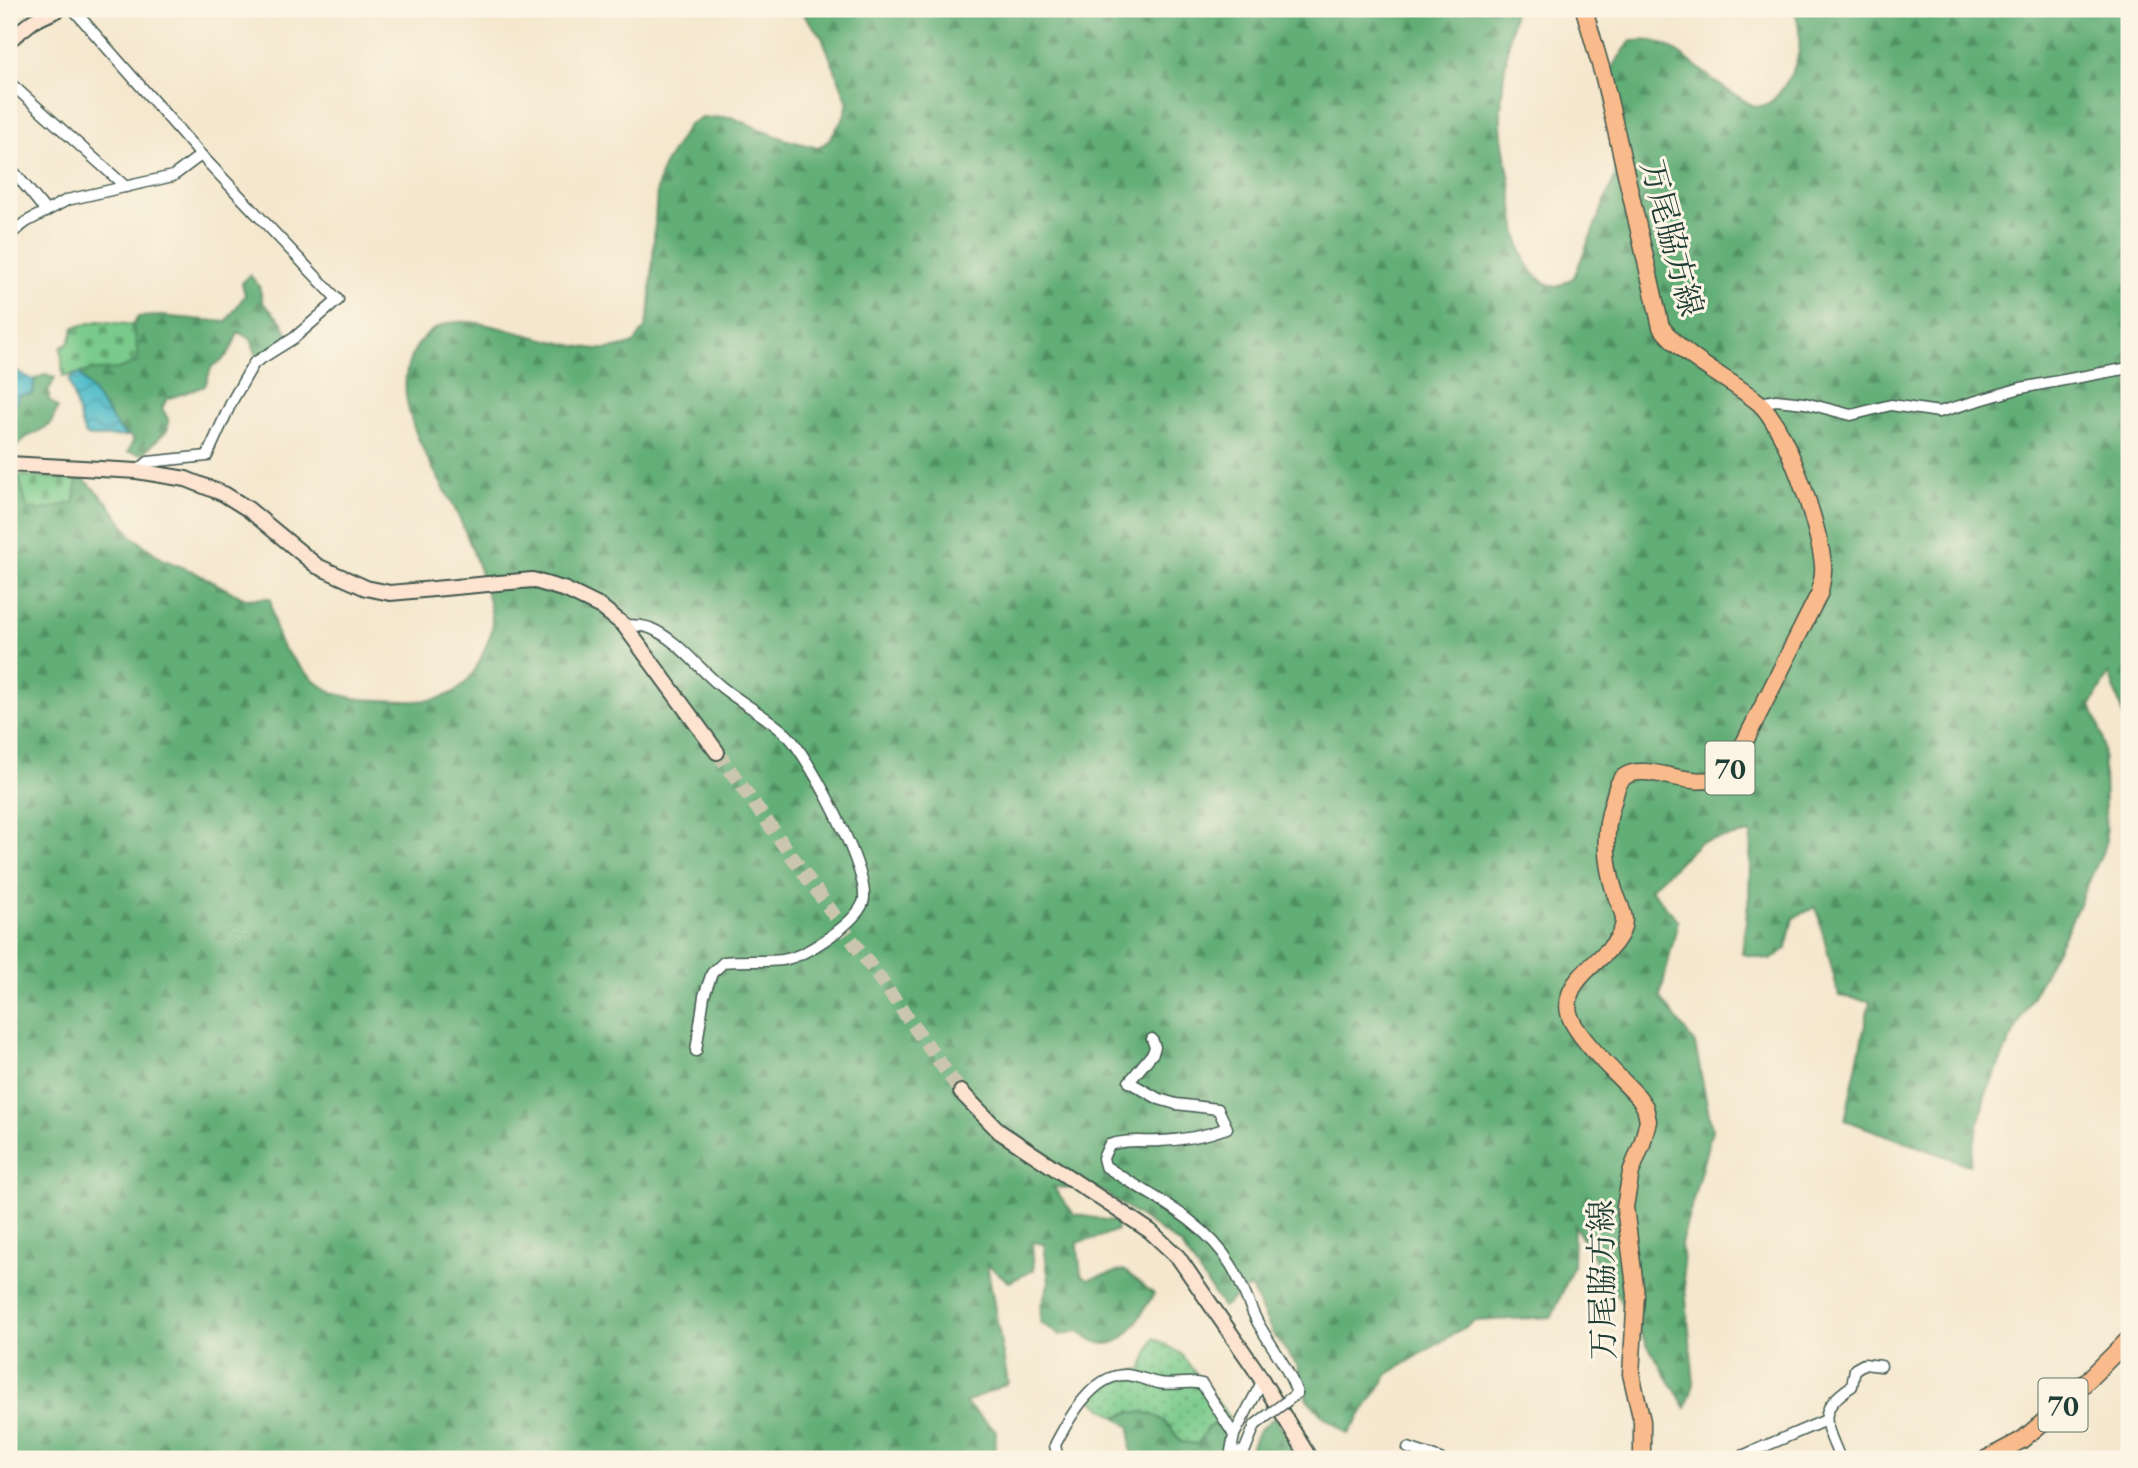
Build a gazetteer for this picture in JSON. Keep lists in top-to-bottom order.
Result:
{
  "streets": {
    "main road": ["万尾脇方線", "70"]
  }
}
